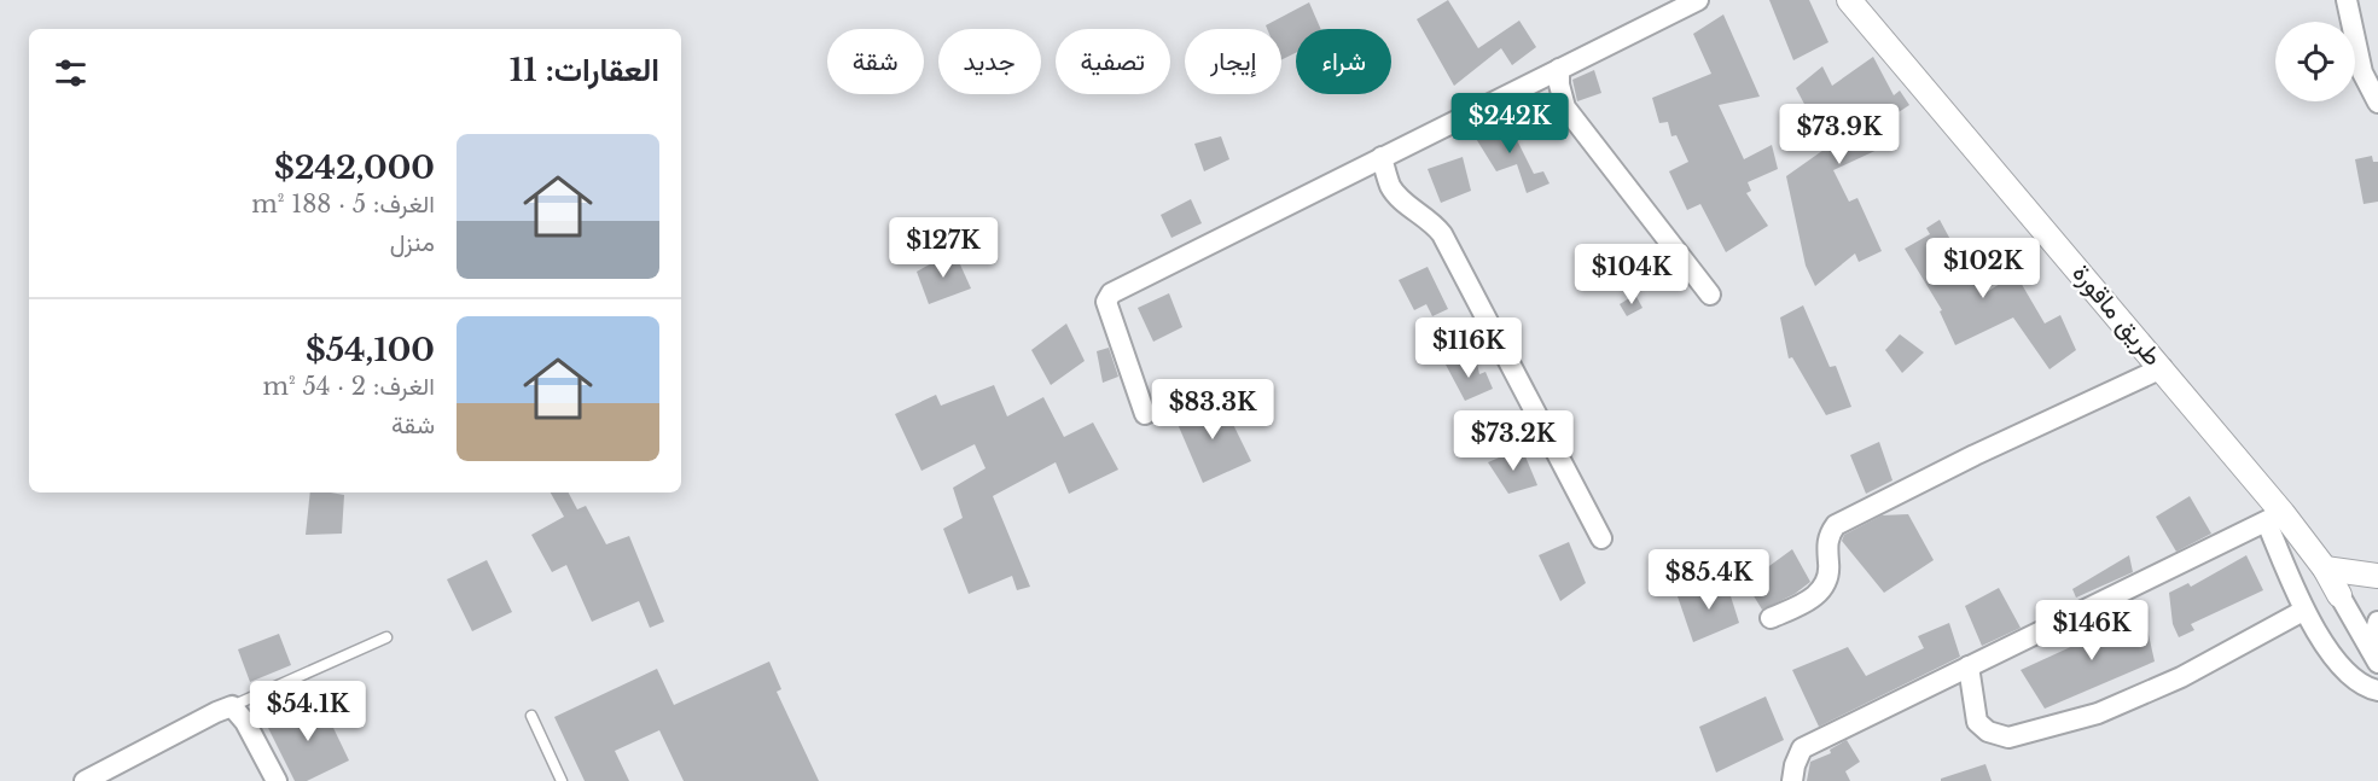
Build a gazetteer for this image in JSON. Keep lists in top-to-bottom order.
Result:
{
  "streets": {
    "street": ["طريق ماقورة"]
  },
  "page": {
    "chip": [
      "شراء",
      "إيجار",
      "تصفية",
      "جديد",
      "شقة"
    ],
    "heading": "العقارات: 11",
    "price": [
      "$242K",
      "$73.9K",
      "$127K",
      "$102K",
      "$104K",
      "$116K",
      "$83.3K",
      "$73.2K",
      "$85.4K",
      "$146K",
      "$54.1K"
    ],
    "list": [
      {
        "name": "$242,000",
        "note": "الغرف: 5 · 188 m² · منزل"
      },
      {
        "name": "$54,100",
        "note": "الغرف: 2 · 54 m² · شقة"
      }
    ]
  }
}
